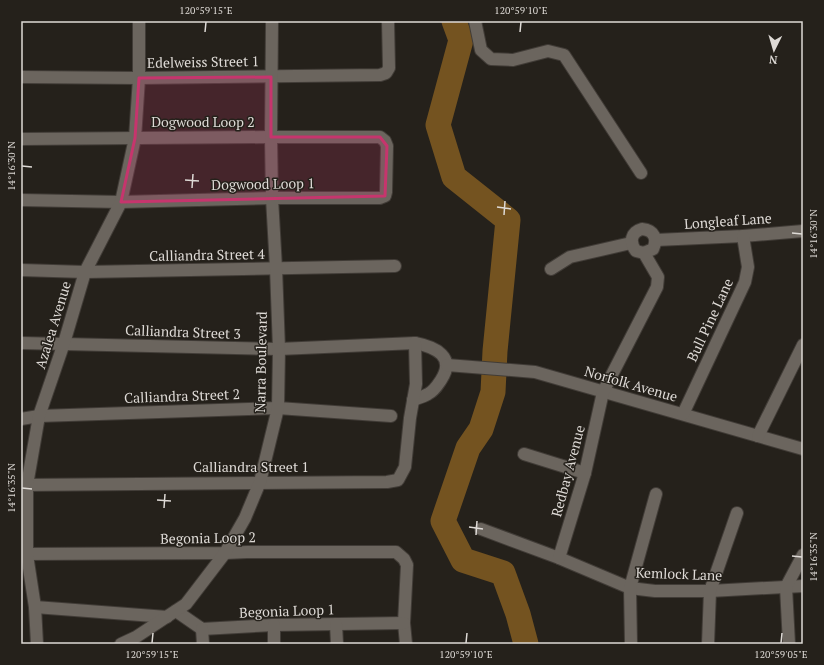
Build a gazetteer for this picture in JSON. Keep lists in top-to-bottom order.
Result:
{
  "streets": {
    "street": [
      "Edelweiss Street 1",
      "Dogwood Loop 2",
      "Dogwood Loop 1",
      "Longleaf Lane",
      "Calliandra Street 4",
      "Bull Pine Lane",
      "Azalea Avenue",
      "Calliandra Street 3",
      "Narra Boulevard",
      "Norfolk Avenue",
      "Calliandra Street 2",
      "Calliandra Street 1",
      "Redbay Avenue",
      "Begonia Loop 2",
      "Kemlock Lane",
      "Begonia Loop 1"
    ]
  },
  "crossings": [
    ["Edelweiss Street 1", "Azalea Avenue"],
    ["Edelweiss Street 1", "Narra Boulevard"],
    ["Dogwood Loop 2", "Dogwood Loop 1"],
    ["Dogwood Loop 2", "Azalea Avenue"],
    ["Dogwood Loop 2", "Narra Boulevard"],
    ["Dogwood Loop 1", "Azalea Avenue"],
    ["Dogwood Loop 1", "Narra Boulevard"],
    ["Longleaf Lane", "Bull Pine Lane"],
    ["Longleaf Lane", "Redbay Avenue"],
    ["Calliandra Street 4", "Azalea Avenue"],
    ["Calliandra Street 4", "Narra Boulevard"],
    ["Bull Pine Lane", "Norfolk Avenue"],
    ["Azalea Avenue", "Calliandra Street 3"],
    ["Azalea Avenue", "Calliandra Street 2"],
    ["Azalea Avenue", "Calliandra Street 1"],
    ["Azalea Avenue", "Begonia Loop 2"],
    ["Calliandra Street 3", "Narra Boulevard"],
    ["Narra Boulevard", "Calliandra Street 2"],
    ["Narra Boulevard", "Calliandra Street 1"],
    ["Narra Boulevard", "Begonia Loop 2"],
    ["Norfolk Avenue", "Redbay Avenue"],
    ["Redbay Avenue", "Kemlock Lane"],
    ["Begonia Loop 2", "Begonia Loop 1"]
  ],
  "north": "bottom",
  "coordinates": [
    "120°59'15\"E",
    "120°59'10\"E",
    "14°16'30\"N",
    "14°16'35\"N",
    "120°59'05\"E"
  ]
}
